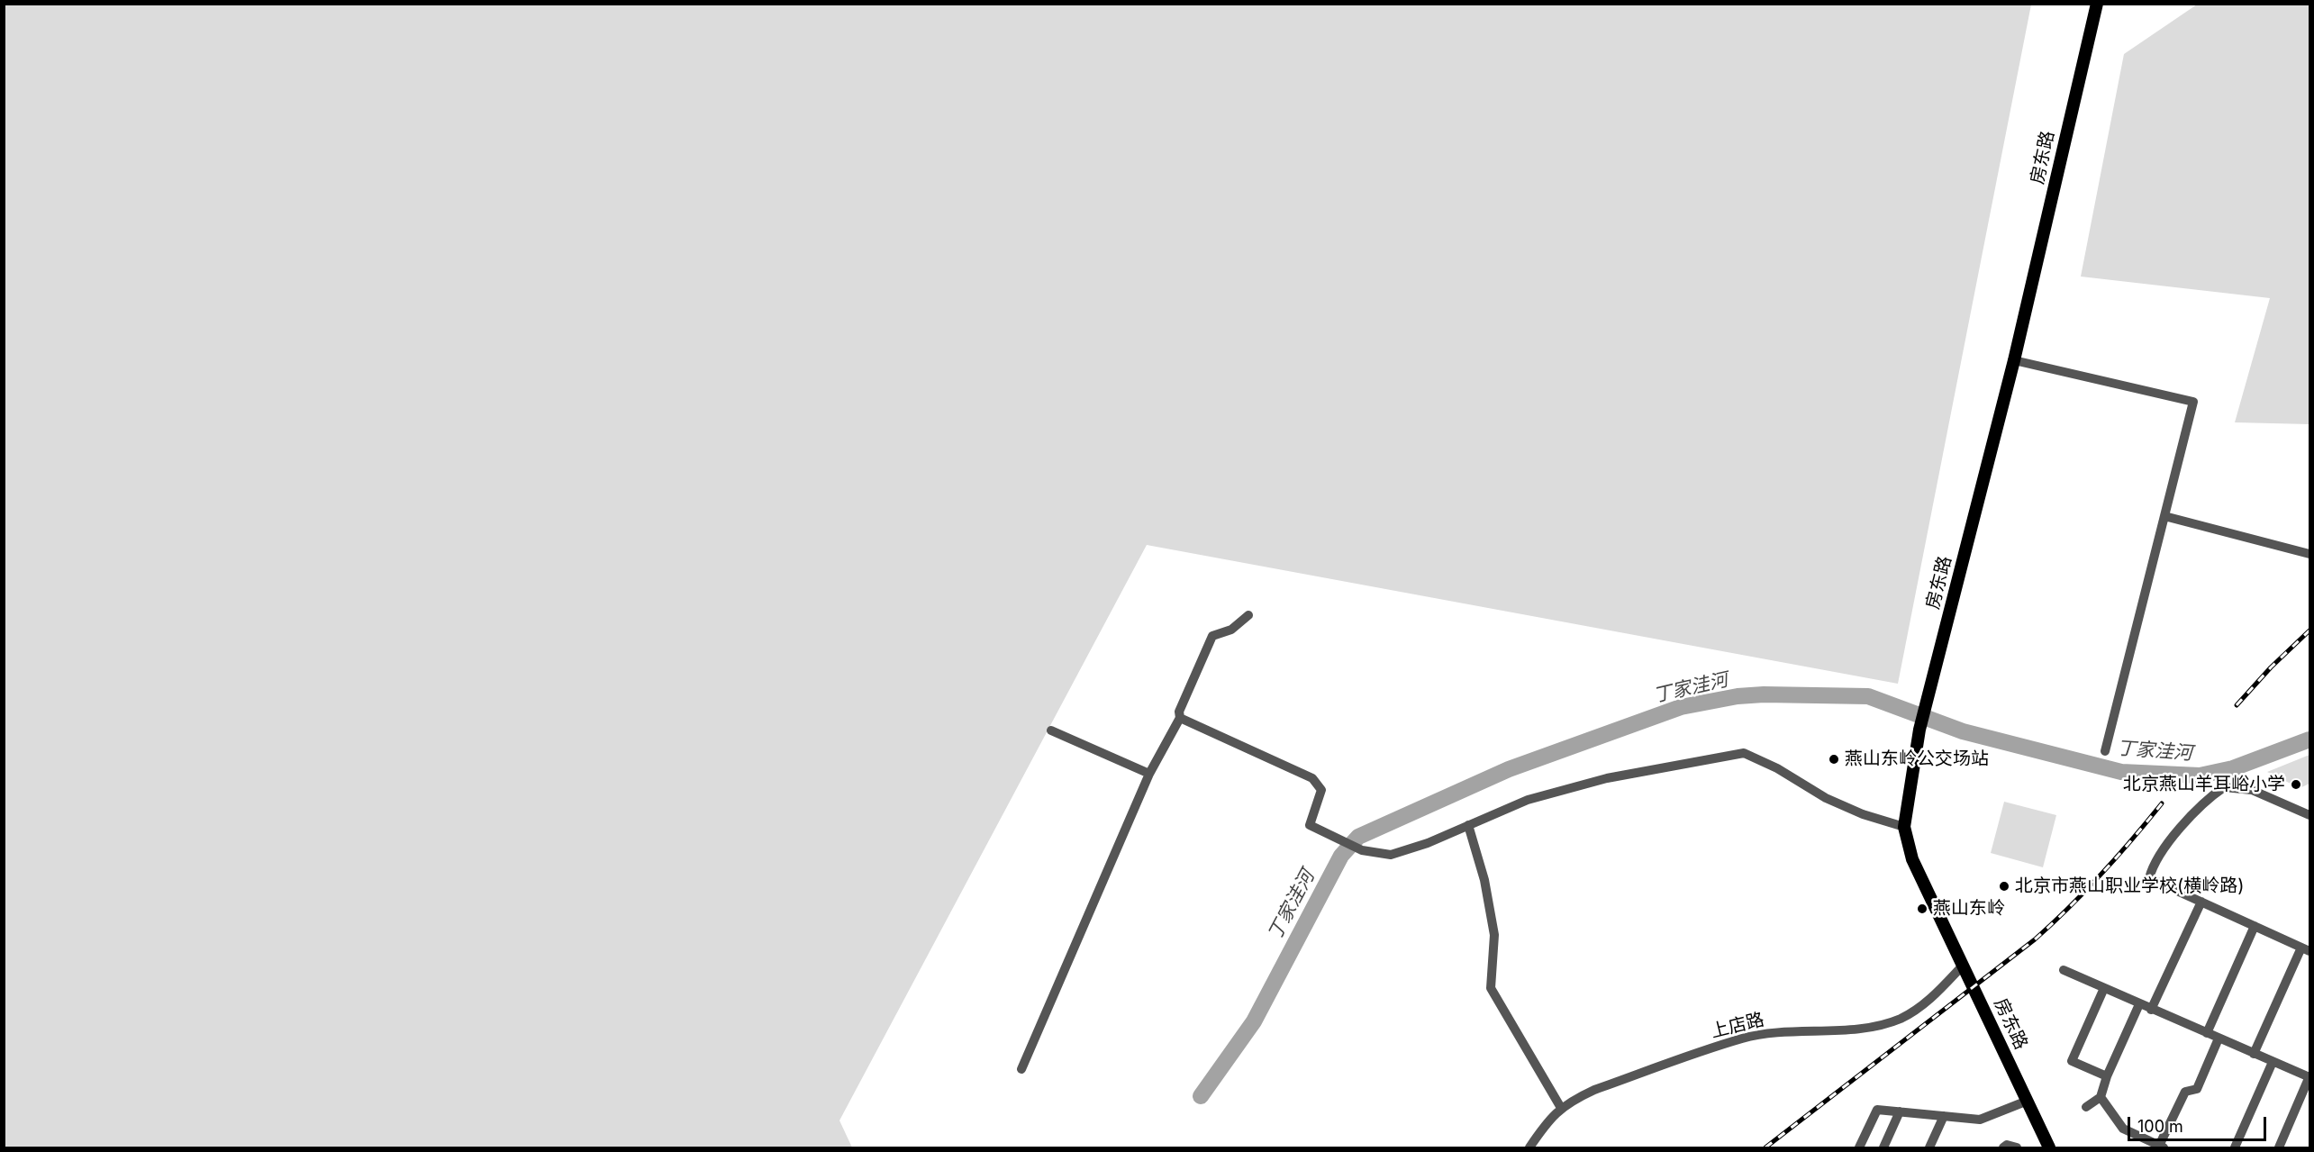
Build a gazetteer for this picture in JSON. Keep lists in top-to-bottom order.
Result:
{
  "streets": {
    "main road": ["房东路"],
    "street": ["上店路"]
  },
  "crossings": [
    ["房东路", "上店路"]
  ],
  "water": ["丁家洼河"],
  "places": [
    "燕山东岭公交场站",
    "北京燕山羊耳峪小学",
    "北京市燕山职业学校(横岭路)",
    "燕山东岭"
  ],
  "scale_bar": "100 m"
}
